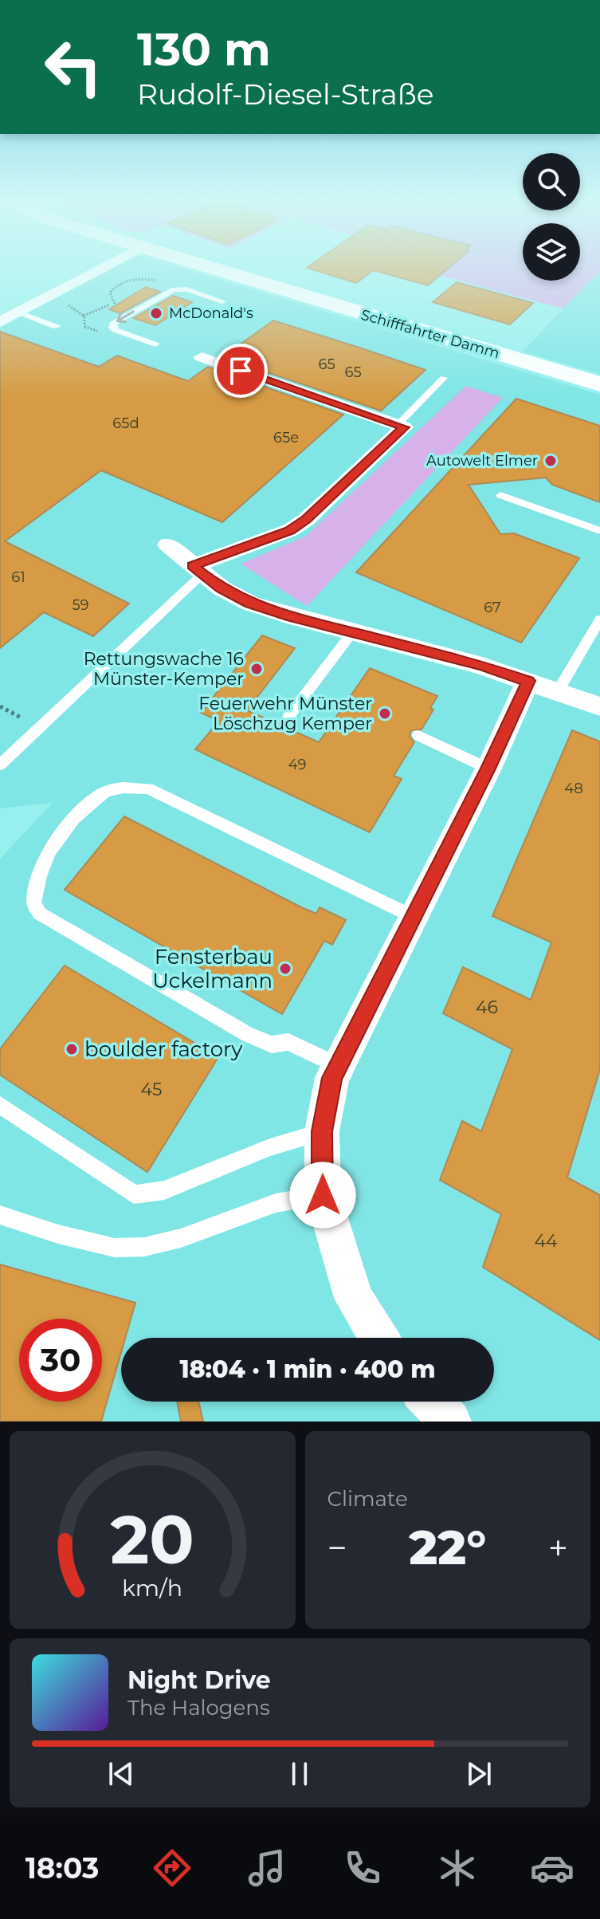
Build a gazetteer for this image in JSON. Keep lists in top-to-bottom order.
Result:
{
  "streets": {
    "main road": ["Schifffahrter Damm"]
  },
  "places": [
    "McDonald's",
    "Autowelt Elmer",
    "Rettungswache 16 Münster-Kemper",
    "Feuerwehr Münster Löschzug Kemper",
    "Fensterbau Uckelmann",
    "boulder factory"
  ],
  "house_numbers": [
    "65",
    "65",
    "65d",
    "65e",
    "61",
    "59",
    "67",
    "49",
    "48",
    "46",
    "45",
    "44"
  ],
  "page": {
    "turn": ["130 m", "Rudolf-Diesel-Straße"],
    "limit": "30",
    "trip": "18:04 · 1 min · 400 m",
    "tile": "Climate",
    "heat": ["−", "22°", "+"],
    "song": ["Night Drive", "The Halogens"],
    "tabs": "18:03",
    "gauge": ["20", "km/h"]
  }
}
